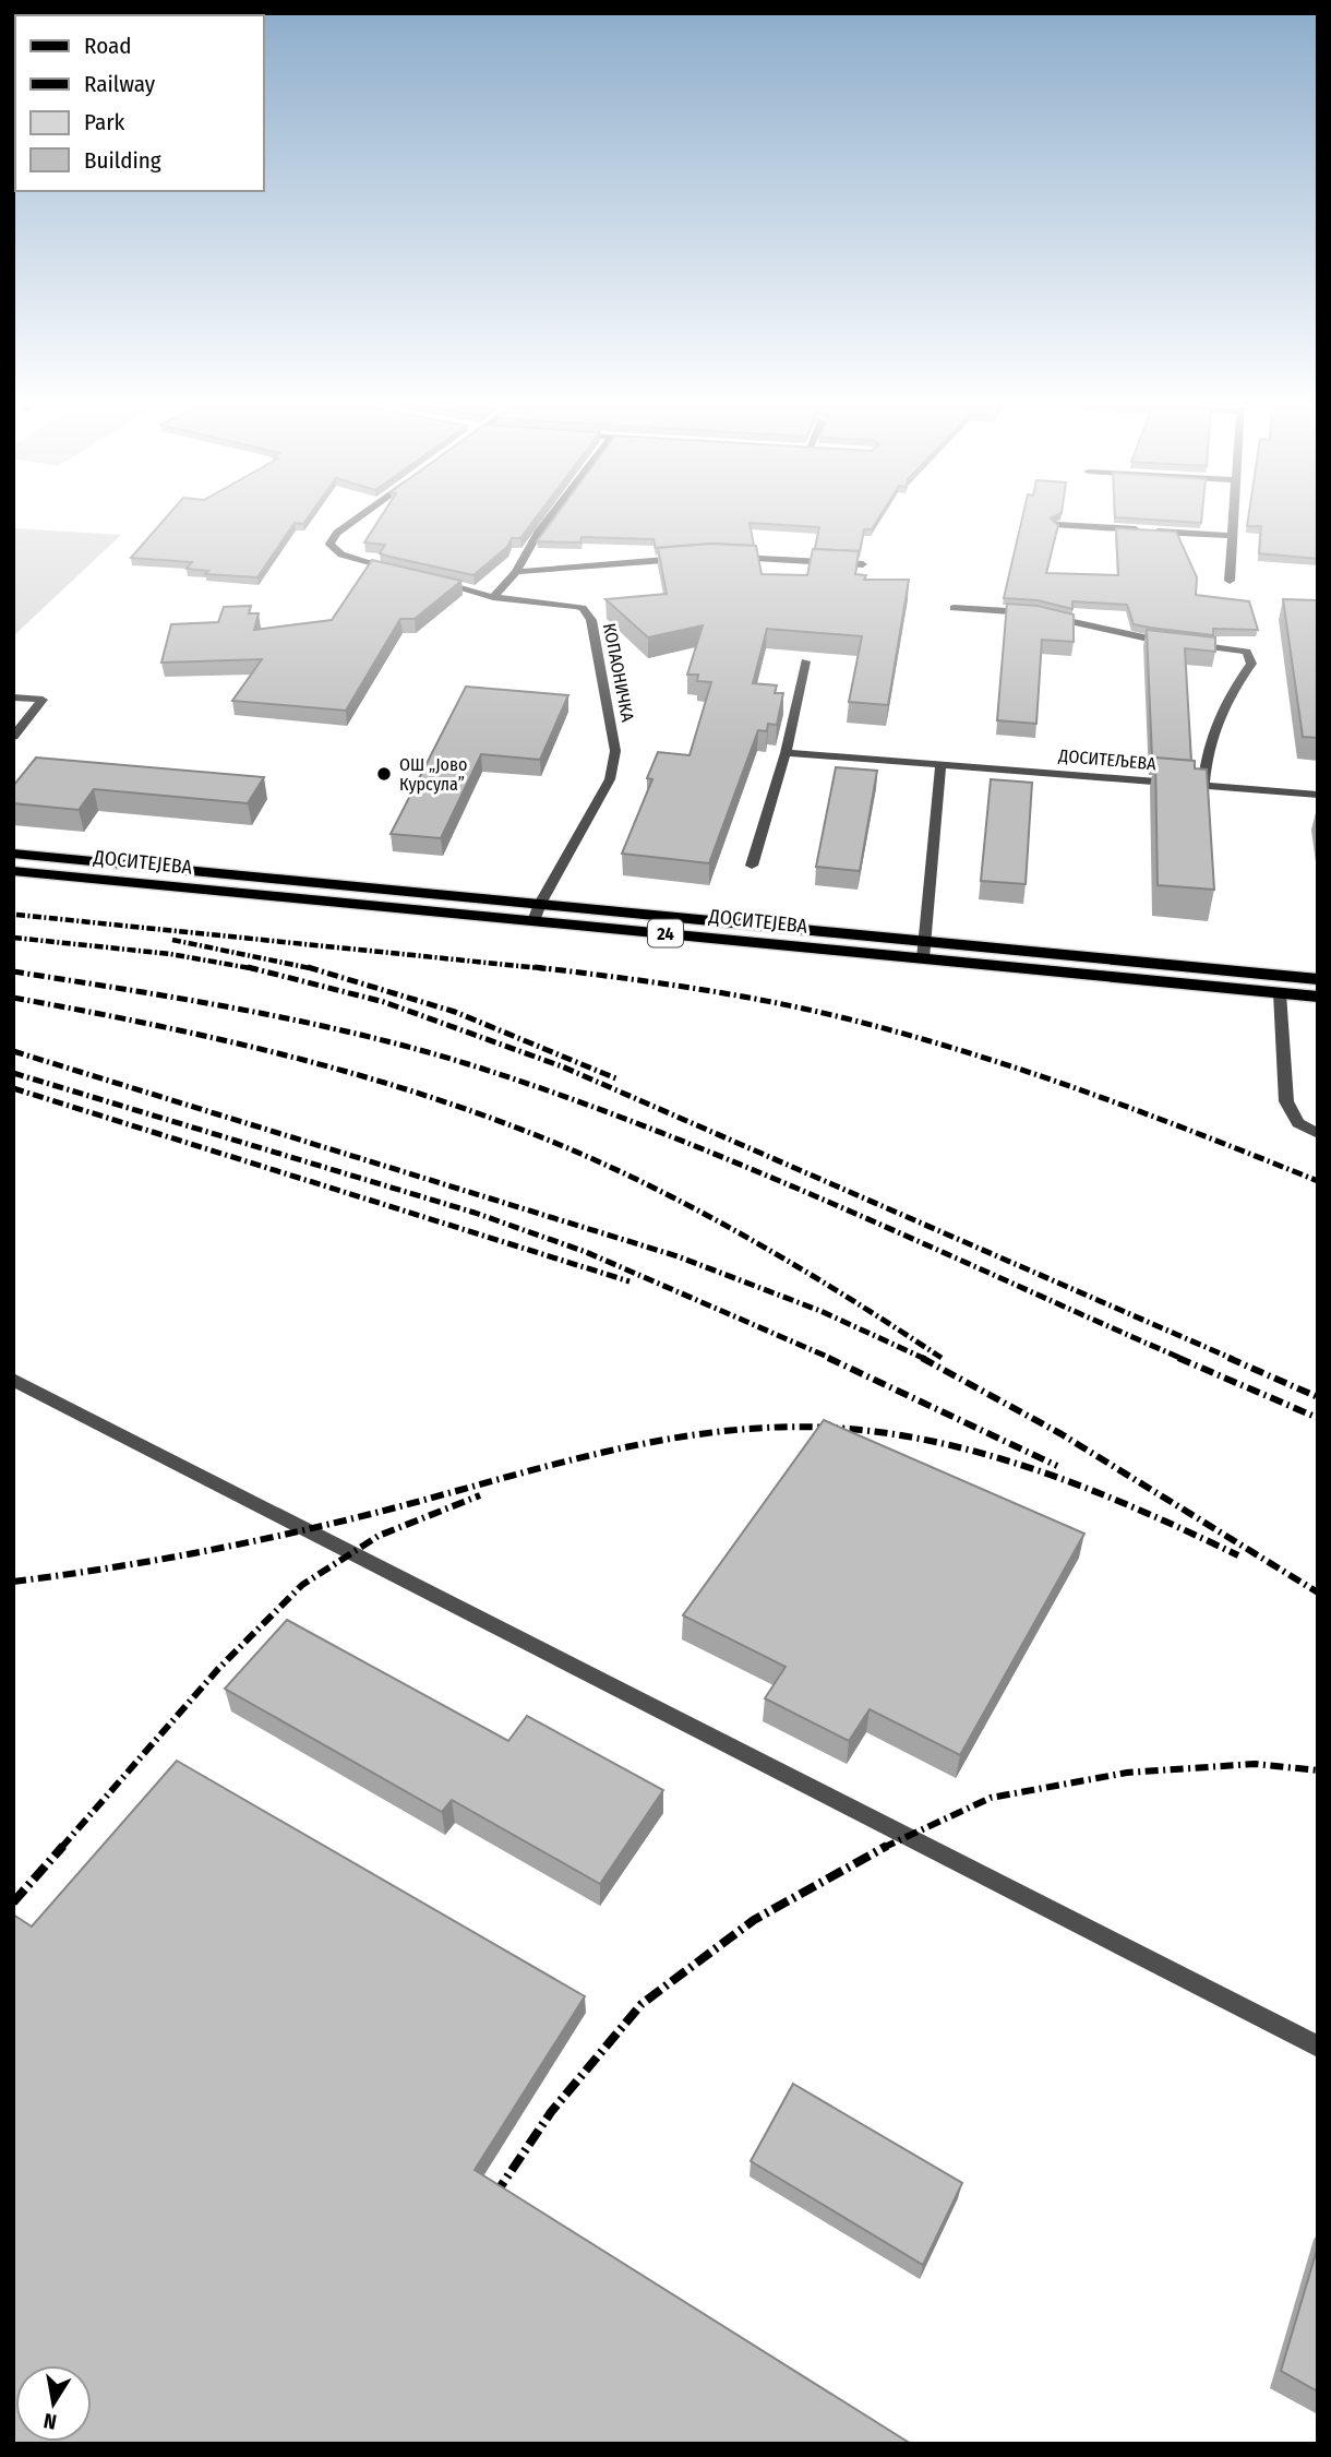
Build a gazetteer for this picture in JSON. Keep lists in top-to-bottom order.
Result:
{
  "streets": {
    "main road": ["ДОСИТЕЈЕВА", "24"],
    "street": ["КОПАОНИЧКА", "ДОСИТЕЉЕВА"]
  },
  "crossings": [
    ["КОПАОНИЧКА", "ДОСИТЕЈЕВА"]
  ],
  "places": ["ОШ „Јово Курсула”"],
  "legend": [
    "Road",
    "Railway",
    "Park",
    "Building"
  ],
  "north": "bottom"
}
